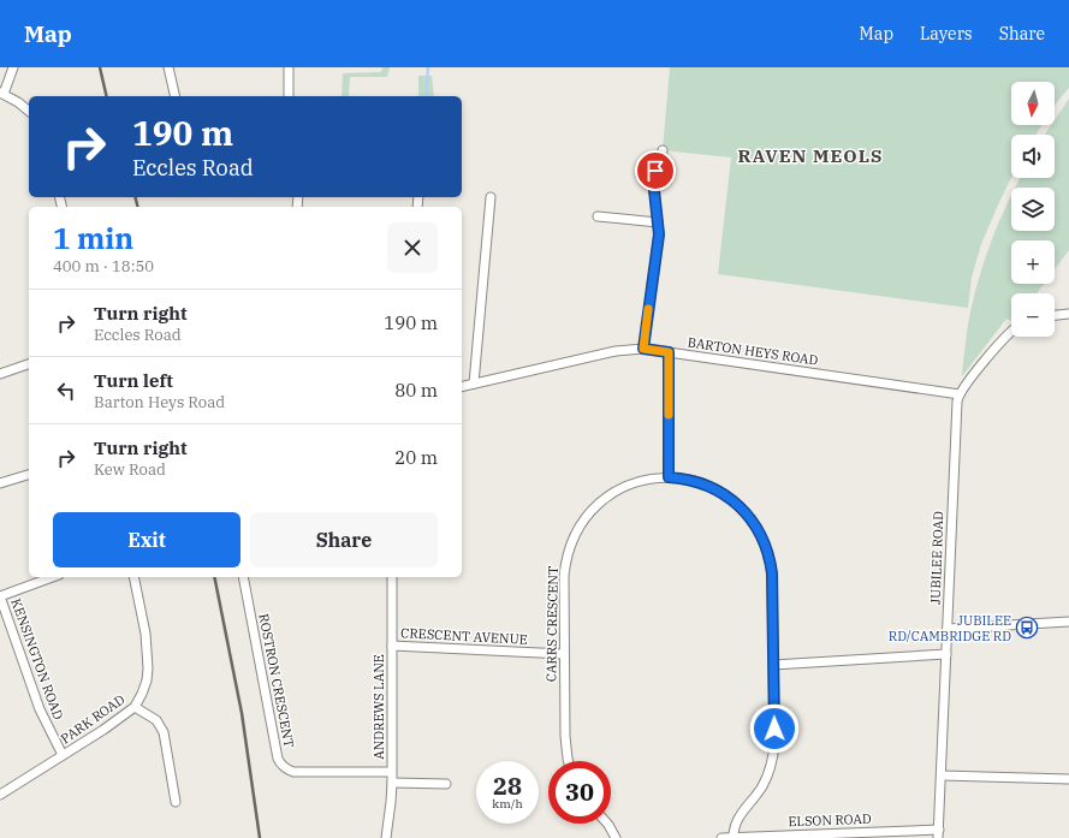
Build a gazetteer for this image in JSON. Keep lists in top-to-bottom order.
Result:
{
  "streets": {
    "street": [
      "BARTON HEYS ROAD",
      "JUBILEE ROAD",
      "CARRS CRESCENT",
      "CRESCENT AVENUE",
      "KENSINGTON ROAD",
      "ROSTRON CRESCENT",
      "ANDREWS LANE",
      "PARK ROAD",
      "ELSON ROAD"
    ]
  },
  "crossings": [
    ["BARTON HEYS ROAD", "JUBILEE ROAD"],
    ["JUBILEE ROAD", "ELSON ROAD"],
    ["CARRS CRESCENT", "CRESCENT AVENUE"],
    ["CARRS CRESCENT", "ELSON ROAD"],
    ["CRESCENT AVENUE", "ANDREWS LANE"],
    ["KENSINGTON ROAD", "PARK ROAD"],
    ["ROSTRON CRESCENT", "ANDREWS LANE"]
  ],
  "districts": ["RAVEN MEOLS"],
  "places": {
    "bus stop": ["JUBILEE RD/CAMBRIDGE RD"]
  },
  "north": "bottom",
  "page": {
    "header": "Map",
    "nav": ["Map", "Layers", "Share"],
    "map_buttons": ["+", "−"],
    "turn": ["190 m", "Eccles Road"],
    "heading": ["1 min", "400 m · 18:50"],
    "list": [
      {
        "name": "Turn right",
        "note": "Eccles Road",
        "value": "190 m"
      },
      {
        "name": "Turn left",
        "note": "Barton Heys Road",
        "value": "80 m"
      },
      {
        "name": "Turn right",
        "note": "Kew Road",
        "value": "20 m"
      }
    ],
    "buttons": ["Exit", "Share"],
    "speed": "28 km/h",
    "limit": "30"
  }
}
